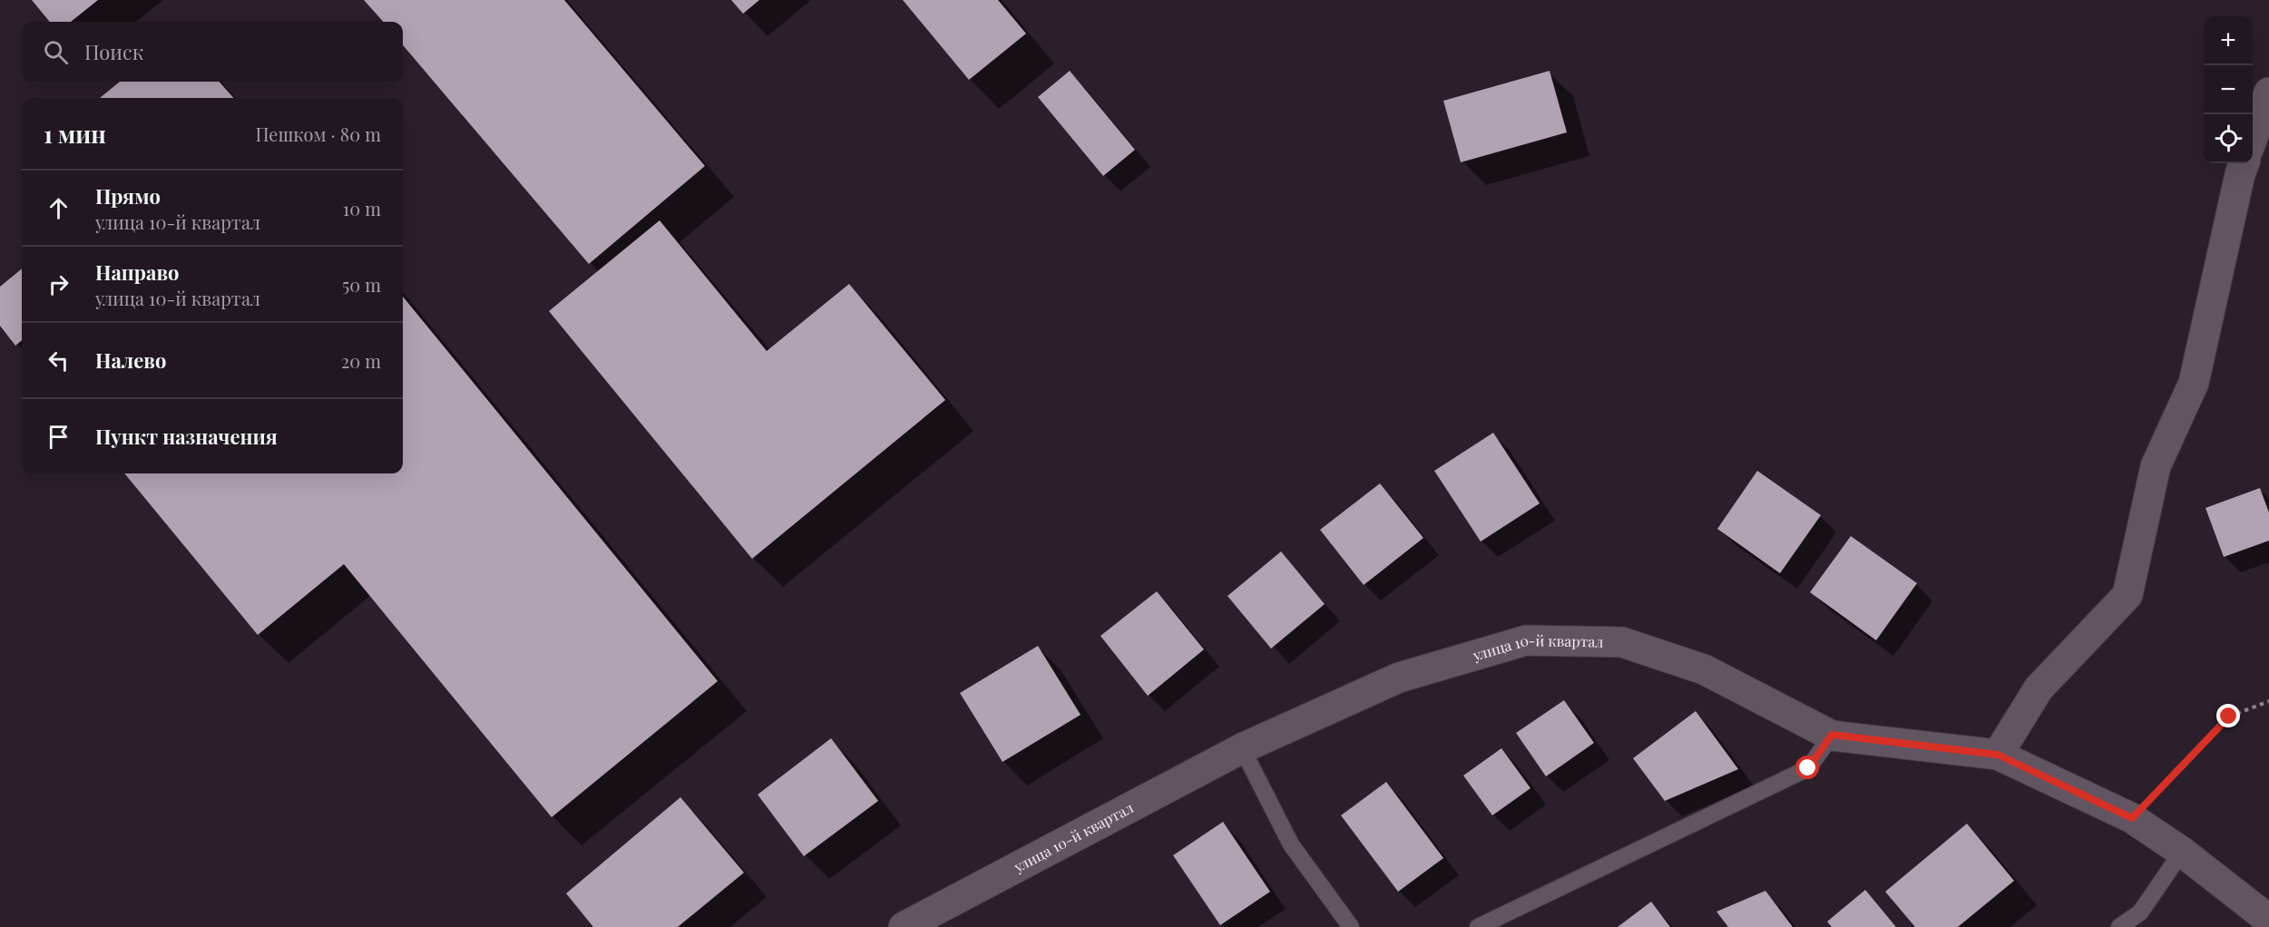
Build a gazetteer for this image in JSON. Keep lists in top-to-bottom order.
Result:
{
  "streets": {
    "street": ["улица 10-й квартал"]
  },
  "page": {
    "map_buttons": ["+", "−"],
    "search": "Поиск",
    "heading": ["1 мин", "Пешком · 80 m"],
    "list": [
      ["Прямо", "улица 10-й квартал", "10 m"],
      ["Направо", "улица 10-й квартал", "50 m"],
      ["Налево", "20 m"],
      "Пункт назначения"
    ]
  }
}
